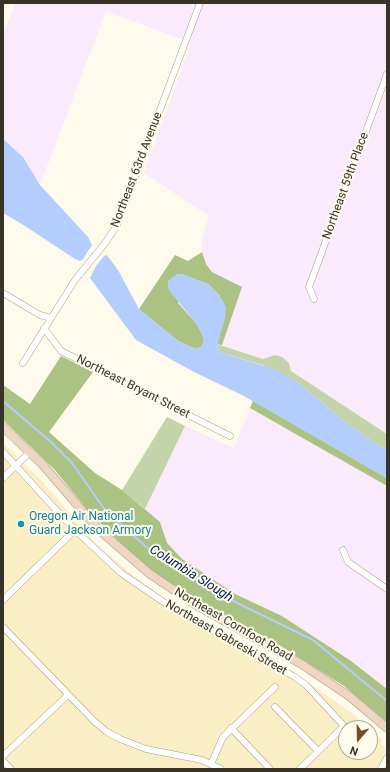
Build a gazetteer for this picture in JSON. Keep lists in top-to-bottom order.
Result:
{
  "streets": {
    "street": [
      "Northeast 63rd Avenue",
      "Northeast 59th Place",
      "Northeast Bryant Street",
      "Northeast Cornfoot Road",
      "Northeast Gabreski Street"
    ]
  },
  "crossings": [
    ["Northeast 63rd Avenue", "Northeast Bryant Street"]
  ],
  "water": ["Columbia Slough"],
  "places": ["Oregon Air National Guard Jackson Armory"],
  "north": "bottom"
}
